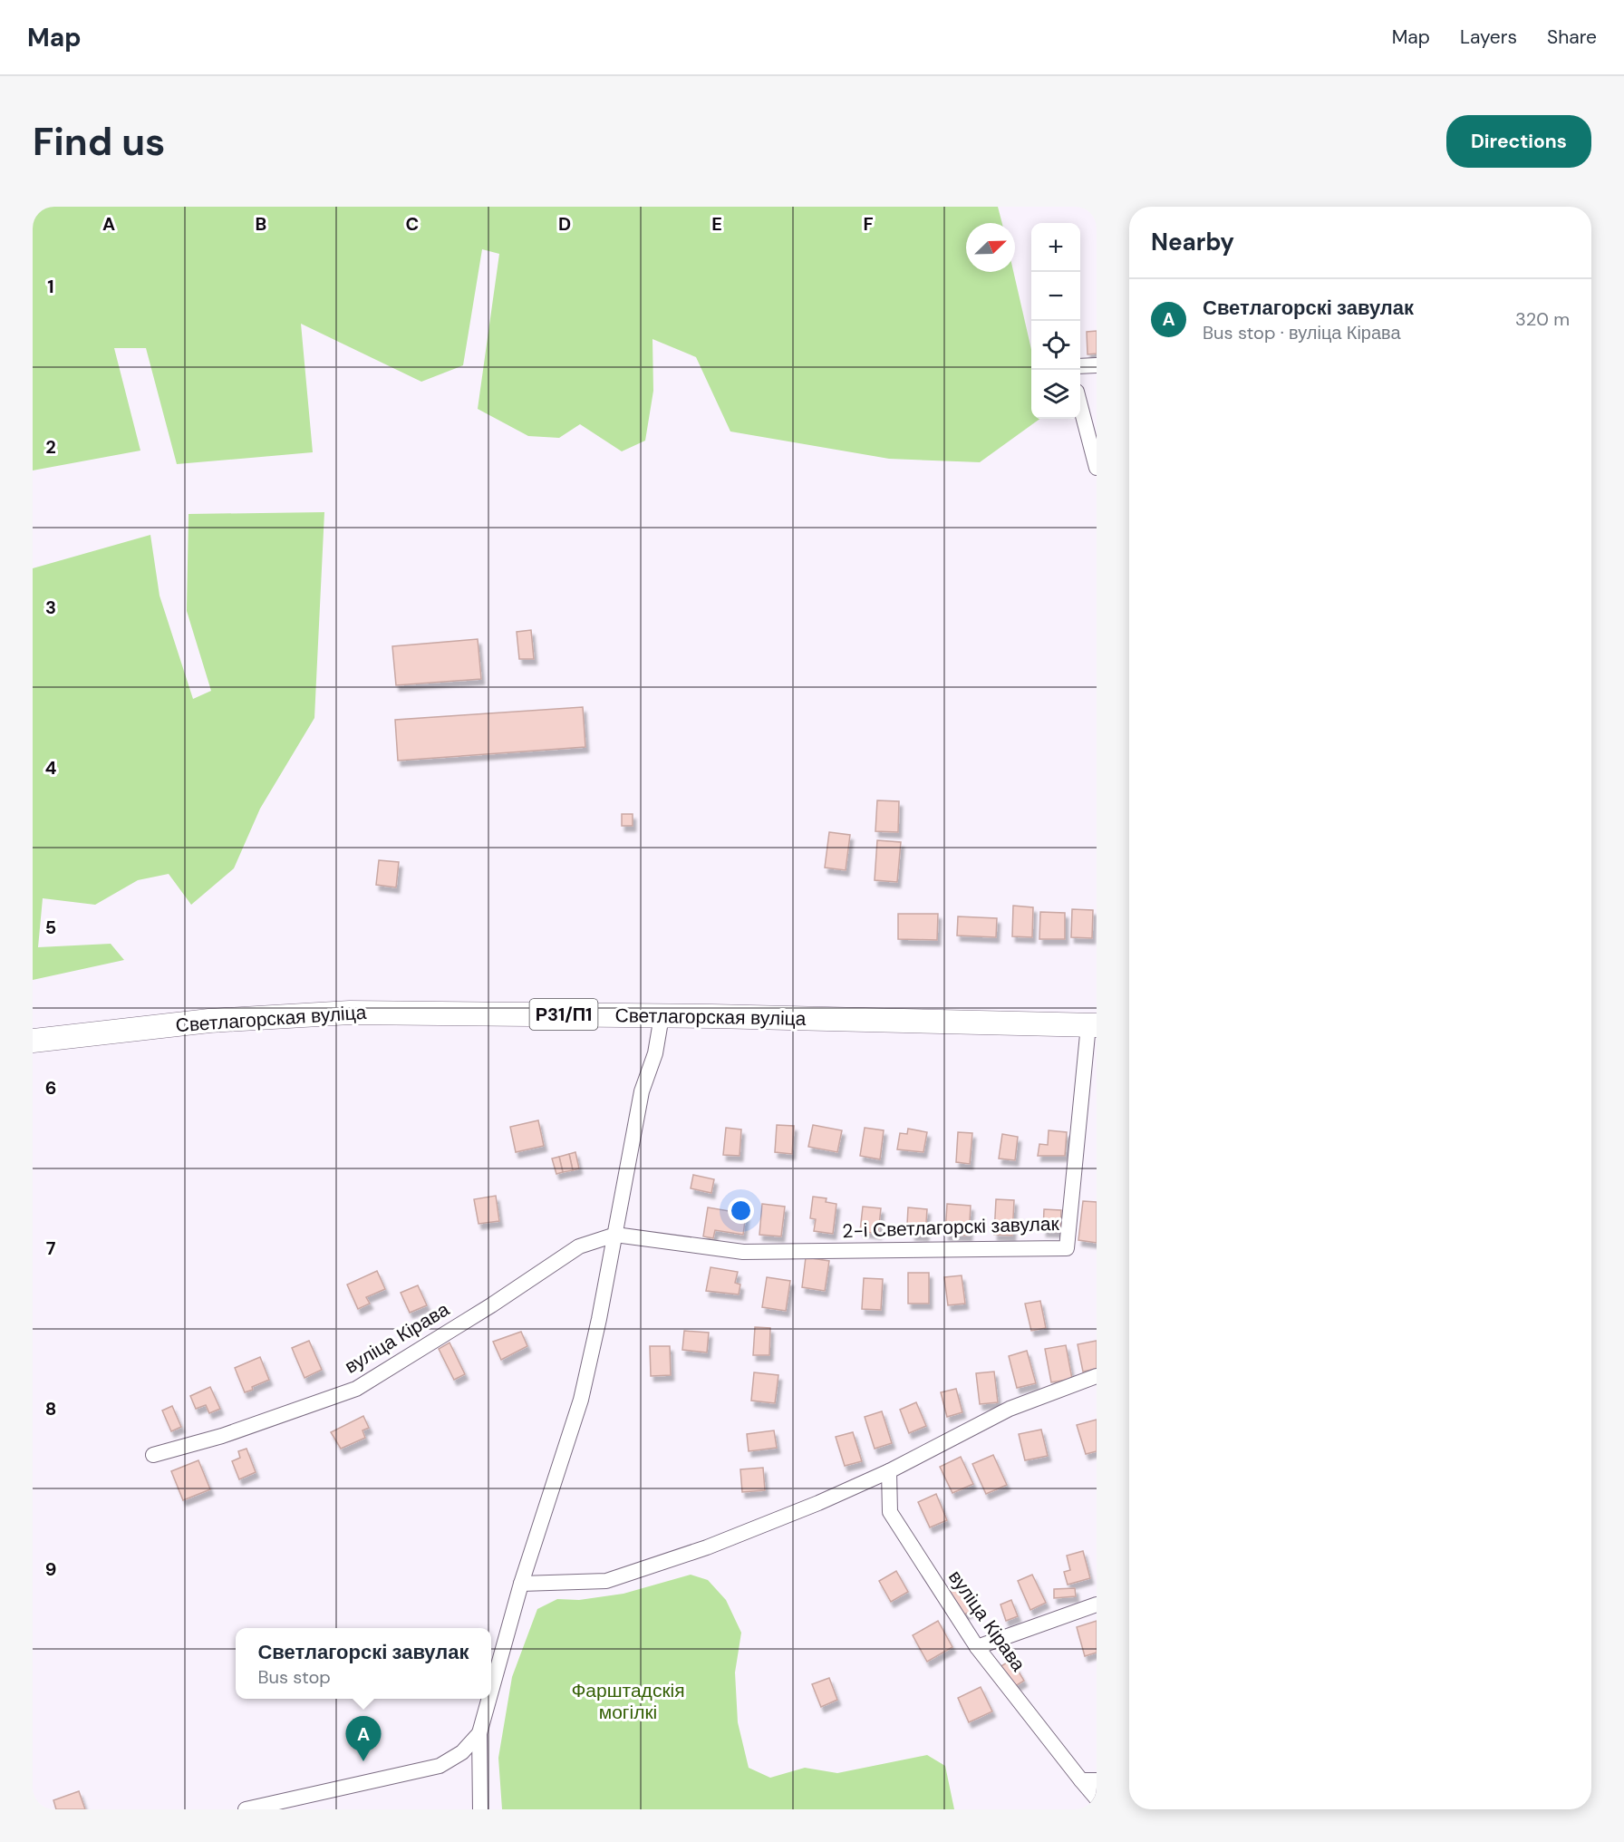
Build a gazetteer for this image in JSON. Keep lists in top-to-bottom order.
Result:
{
  "streets": {
    "main road": ["Р31/П1", "Светлагорская вуліца"],
    "street": ["2-і Светлагорскі завулак", "вуліца Кірава"]
  },
  "crossings": [
    ["Светлагорская вуліца", "2-і Светлагорскі завулак"],
    ["2-і Светлагорскі завулак", "вуліца Кірава"]
  ],
  "parks": ["Фарштадскія могілкі"],
  "north": "top right",
  "page": {
    "header": "Map",
    "nav": ["Map", "Layers", "Share"],
    "buttons": "Directions",
    "title": "Find us",
    "heading": "Nearby",
    "map_buttons": ["+", "−"],
    "list": [
      {
        "mark": "A",
        "name": "Светлагорскі завулак",
        "note": "Bus stop · вуліца Кірава",
        "value": "320 m"
      }
    ],
    "popup": ["Светлагорскі завулак", "Bus stop"],
    "pins": "A"
  },
  "grid": {
    "columns": [
      "A",
      "B",
      "C",
      "D",
      "E",
      "F"
    ],
    "rows": [
      "1",
      "2",
      "3",
      "4",
      "5",
      "6",
      "7",
      "8",
      "9"
    ]
  }
}
